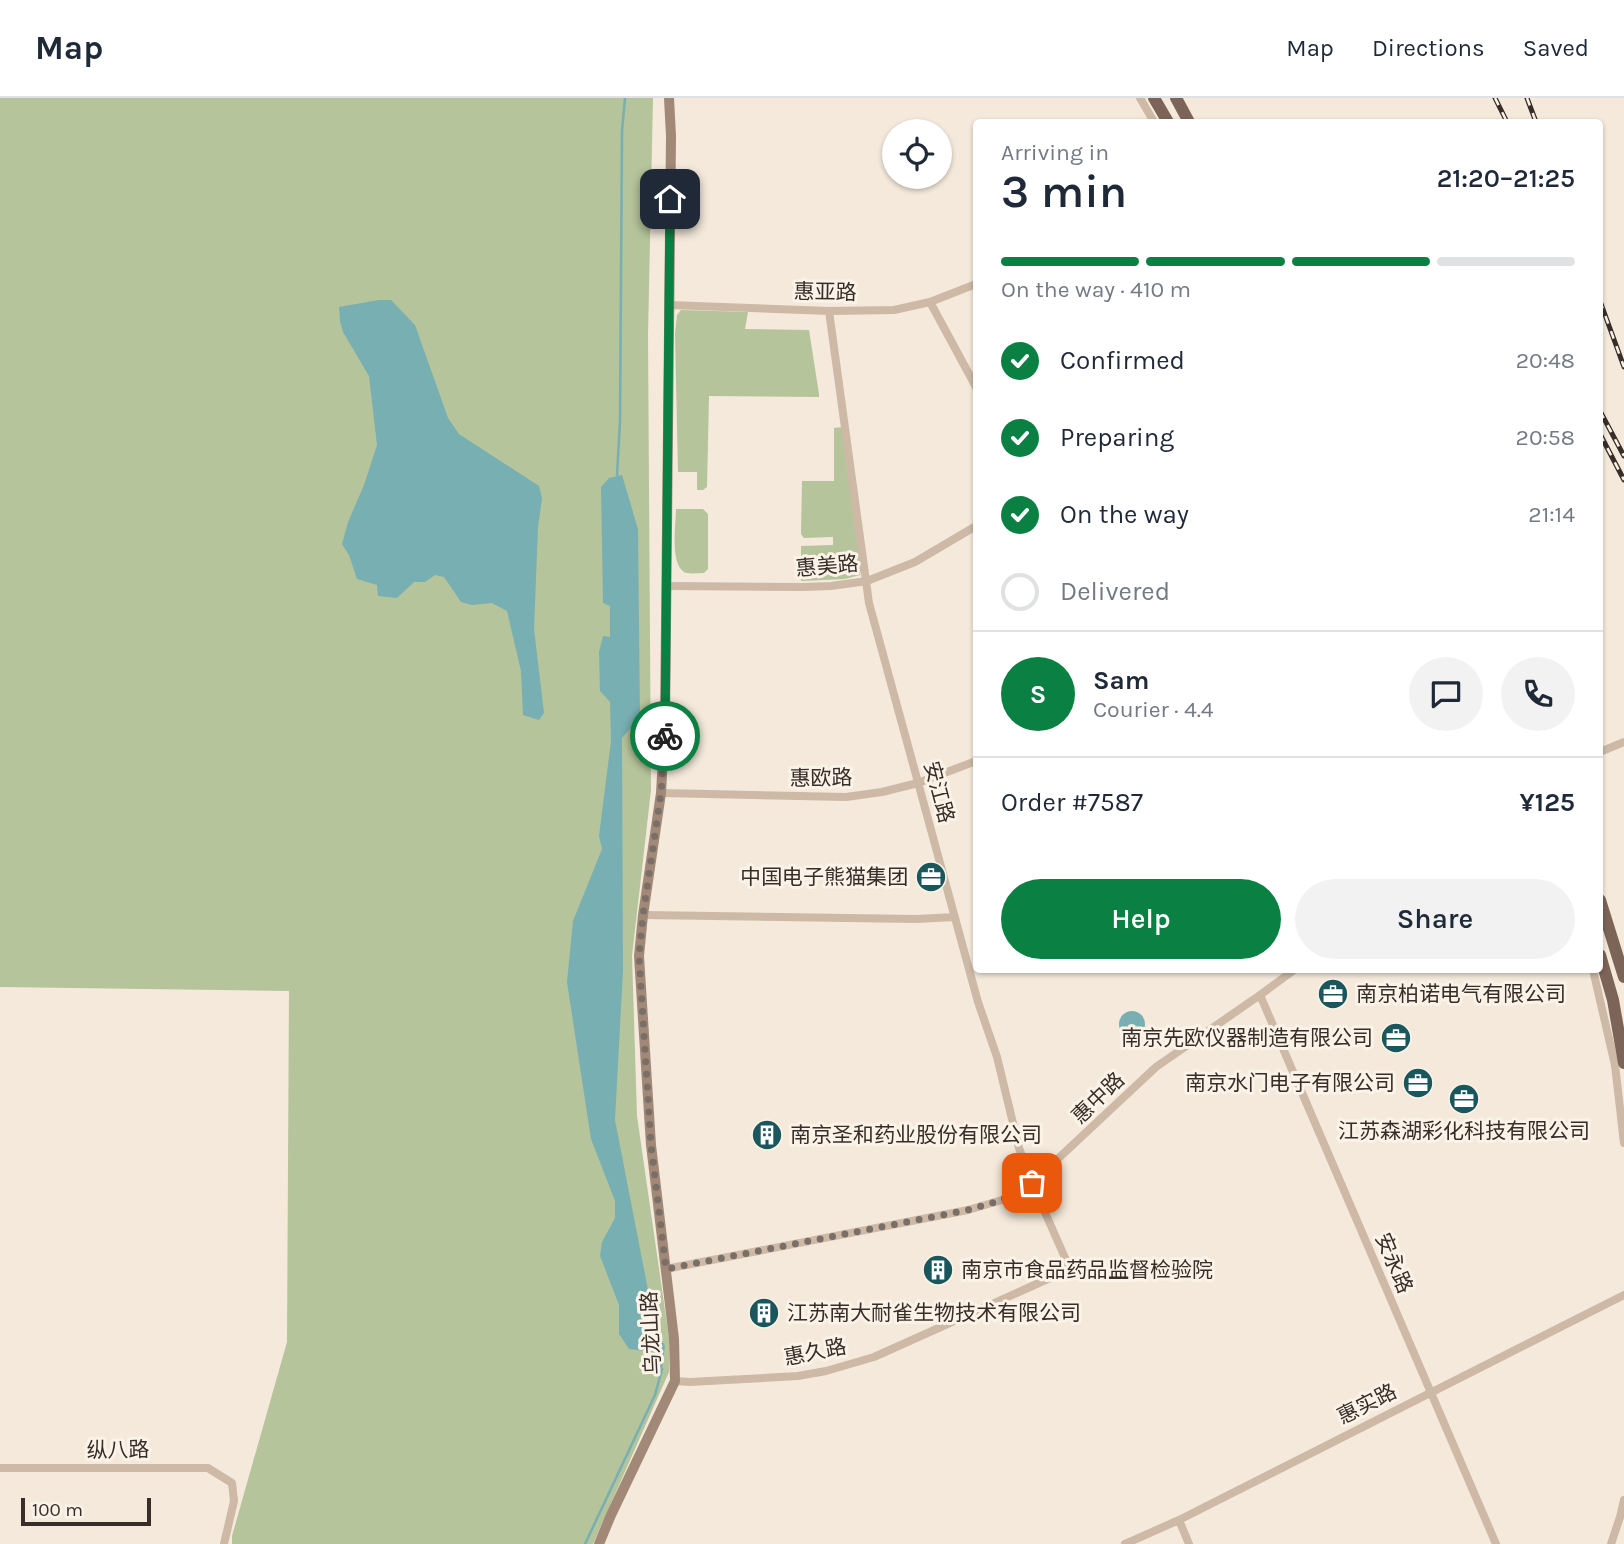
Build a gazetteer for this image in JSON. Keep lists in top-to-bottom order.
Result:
{
  "streets": {
    "street": [
      "惠亚路",
      "惠美路",
      "惠欧路",
      "安江路",
      "惠中路",
      "安永路",
      "乌龙山路",
      "惠久路",
      "惠实路",
      "纵八路"
    ]
  },
  "crossings": [
    ["惠亚路", "安江路"],
    ["惠亚路", "乌龙山路"],
    ["惠美路", "安江路"],
    ["惠美路", "乌龙山路"],
    ["惠欧路", "安江路"],
    ["惠欧路", "乌龙山路"],
    ["安江路", "惠中路"],
    ["安江路", "惠久路"],
    ["惠中路", "安永路"],
    ["惠中路", "乌龙山路"],
    ["安永路", "惠实路"],
    ["乌龙山路", "惠久路"]
  ],
  "places": {
    "office": [
      "中国电子熊猫集团",
      "南京柏诺电气有限公司",
      "南京先欧仪器制造有限公司",
      "南京水门电子有限公司",
      "江苏森湖彩化科技有限公司"
    ],
    "building": ["南京圣和药业股份有限公司", "南京市食品药品监督检验院", "江苏南大耐雀生物技术有限公司"]
  },
  "scale_bar": "100 m",
  "page": {
    "header": "Map",
    "nav": ["Map", "Directions", "Saved"],
    "heading": ["3 min", "Arriving in", "21:20–21:25"],
    "panel": [
      "Sam",
      "Courier · 4.4",
      "Order #7587",
      "¥125"
    ],
    "bar": "On the way · 410 m",
    "list": [
      ["Confirmed", "20:48"],
      ["Preparing", "20:58"],
      ["On the way", "21:14"],
      "Delivered"
    ],
    "round": "S",
    "buttons": ["Help", "Share"],
    "scale": "100 m"
  }
}
